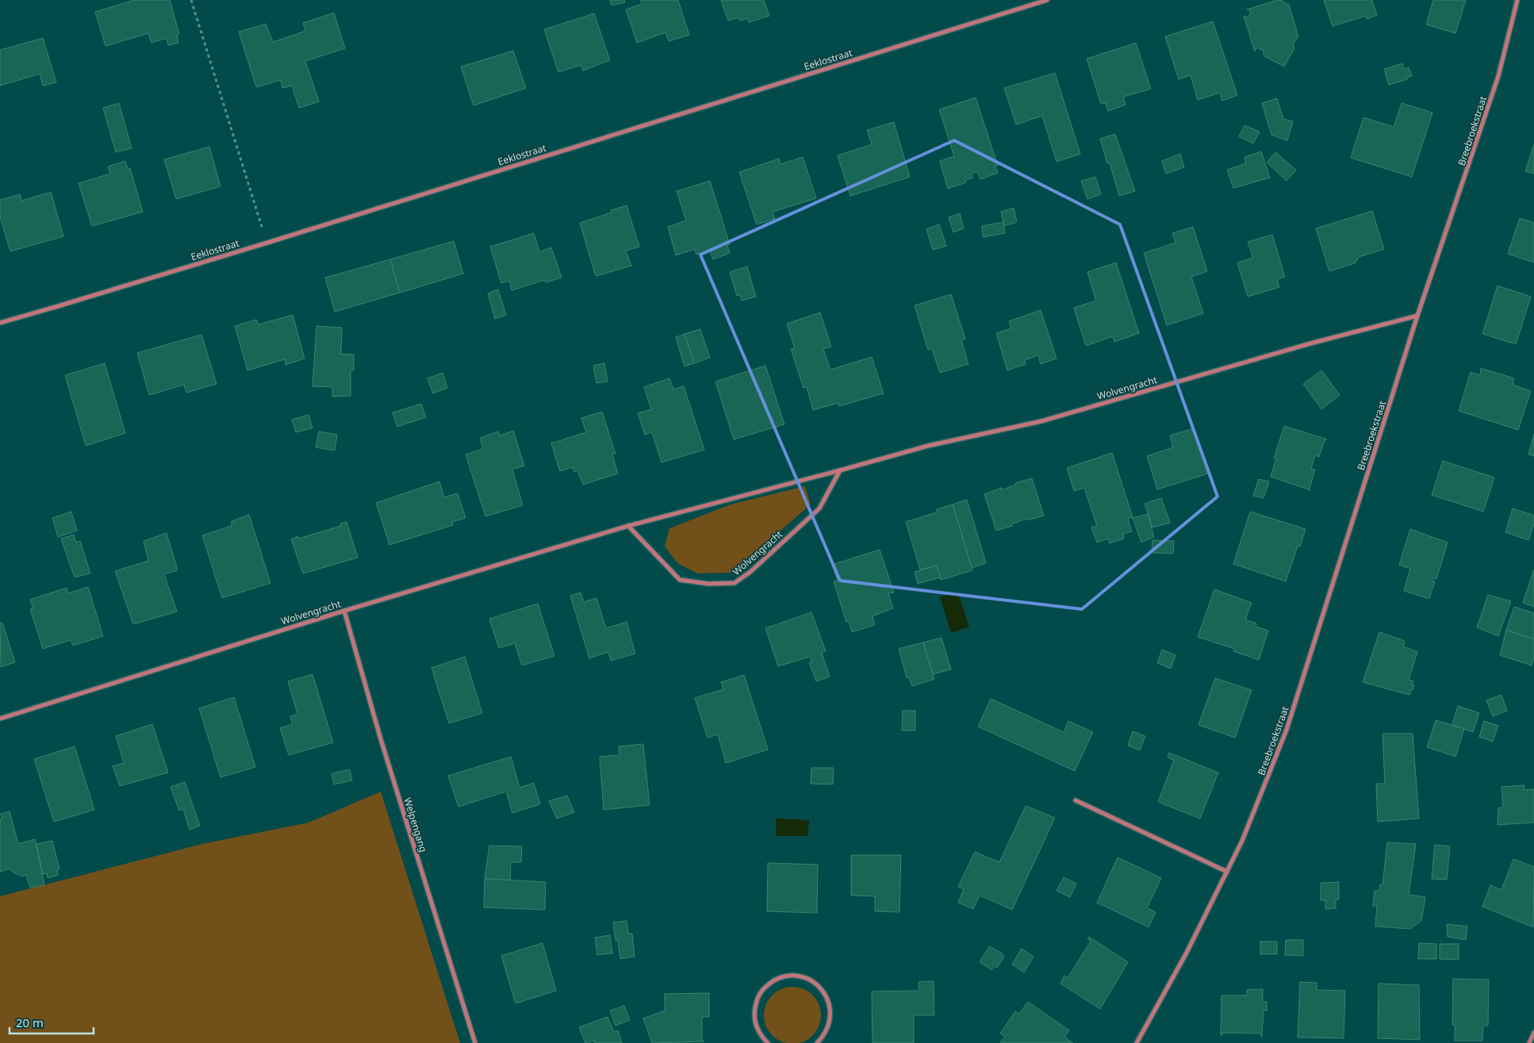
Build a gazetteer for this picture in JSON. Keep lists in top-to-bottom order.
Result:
{
  "streets": {
    "street": [
      "Eeklostraat",
      "Breebroekstraat",
      "Wolvengracht",
      "Welpengang"
    ]
  },
  "crossings": [
    ["Breebroekstraat", "Wolvengracht"],
    ["Wolvengracht", "Welpengang"]
  ],
  "scale_bar": "20 m"
}
